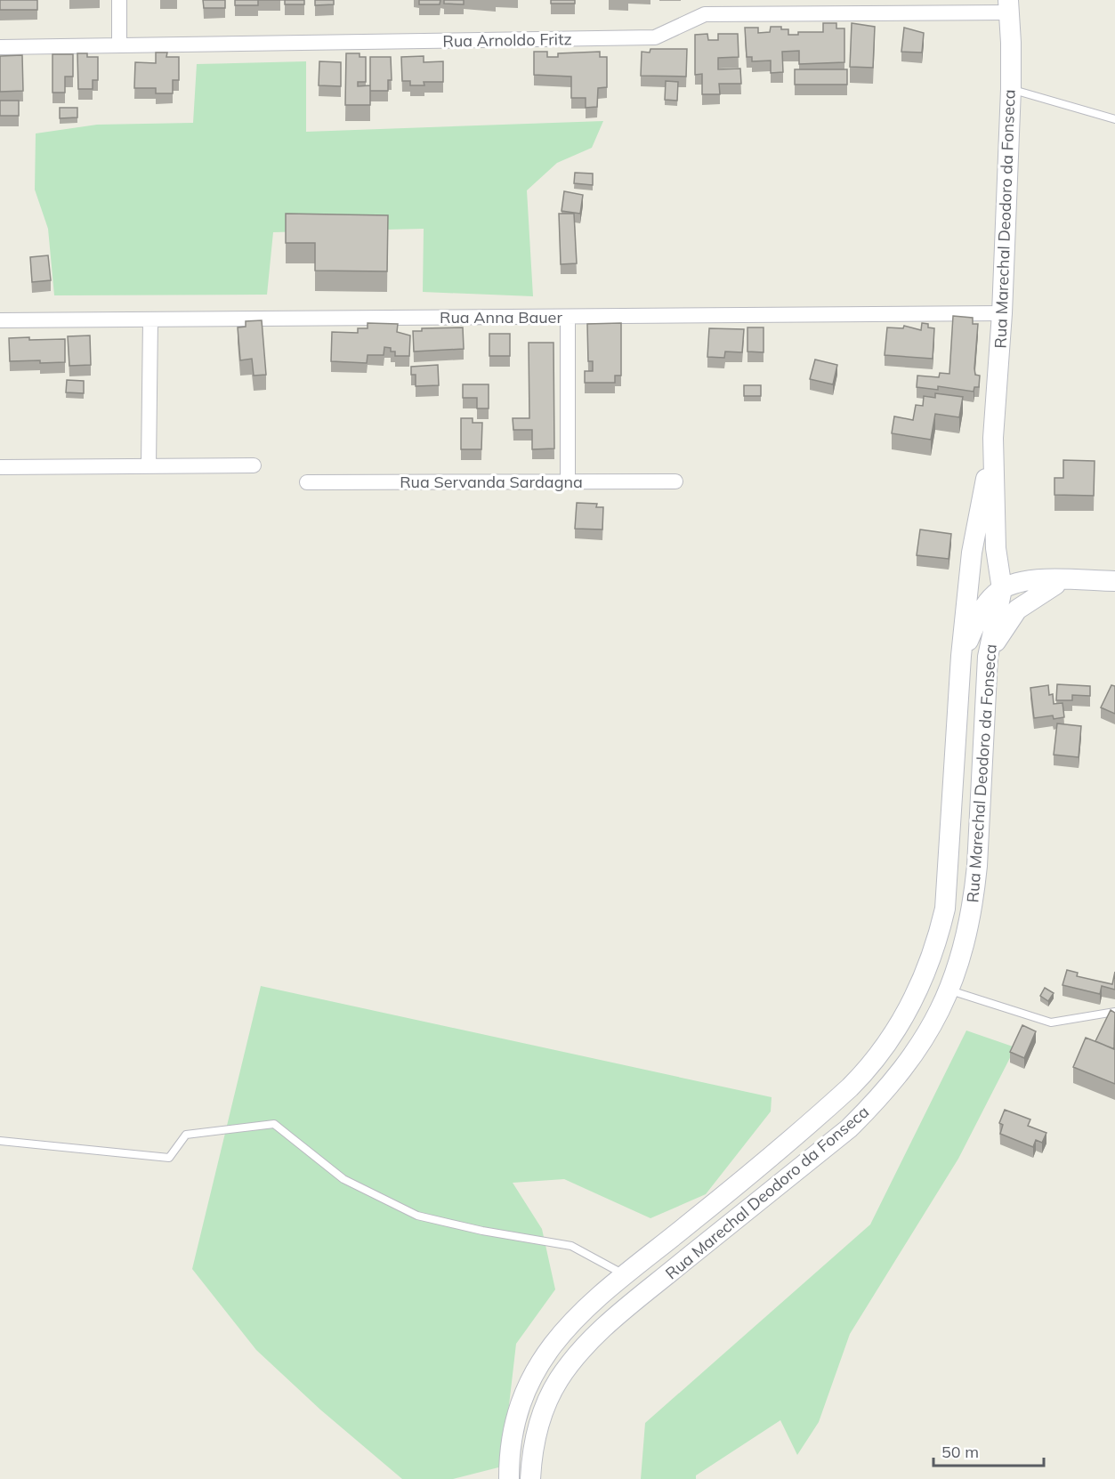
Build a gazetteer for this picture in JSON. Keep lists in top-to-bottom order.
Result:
{
  "streets": {
    "main road": ["Rua Marechal Deodoro da Fonseca"],
    "street": ["Rua Arnoldo Fritz", "Rua Anna Bauer", "Rua Servanda Sardagna"]
  },
  "crossings": [
    ["Rua Arnoldo Fritz", "Rua Marechal Deodoro da Fonseca"],
    ["Rua Marechal Deodoro da Fonseca", "Rua Anna Bauer"]
  ],
  "scale_bar": "50 m"
}
